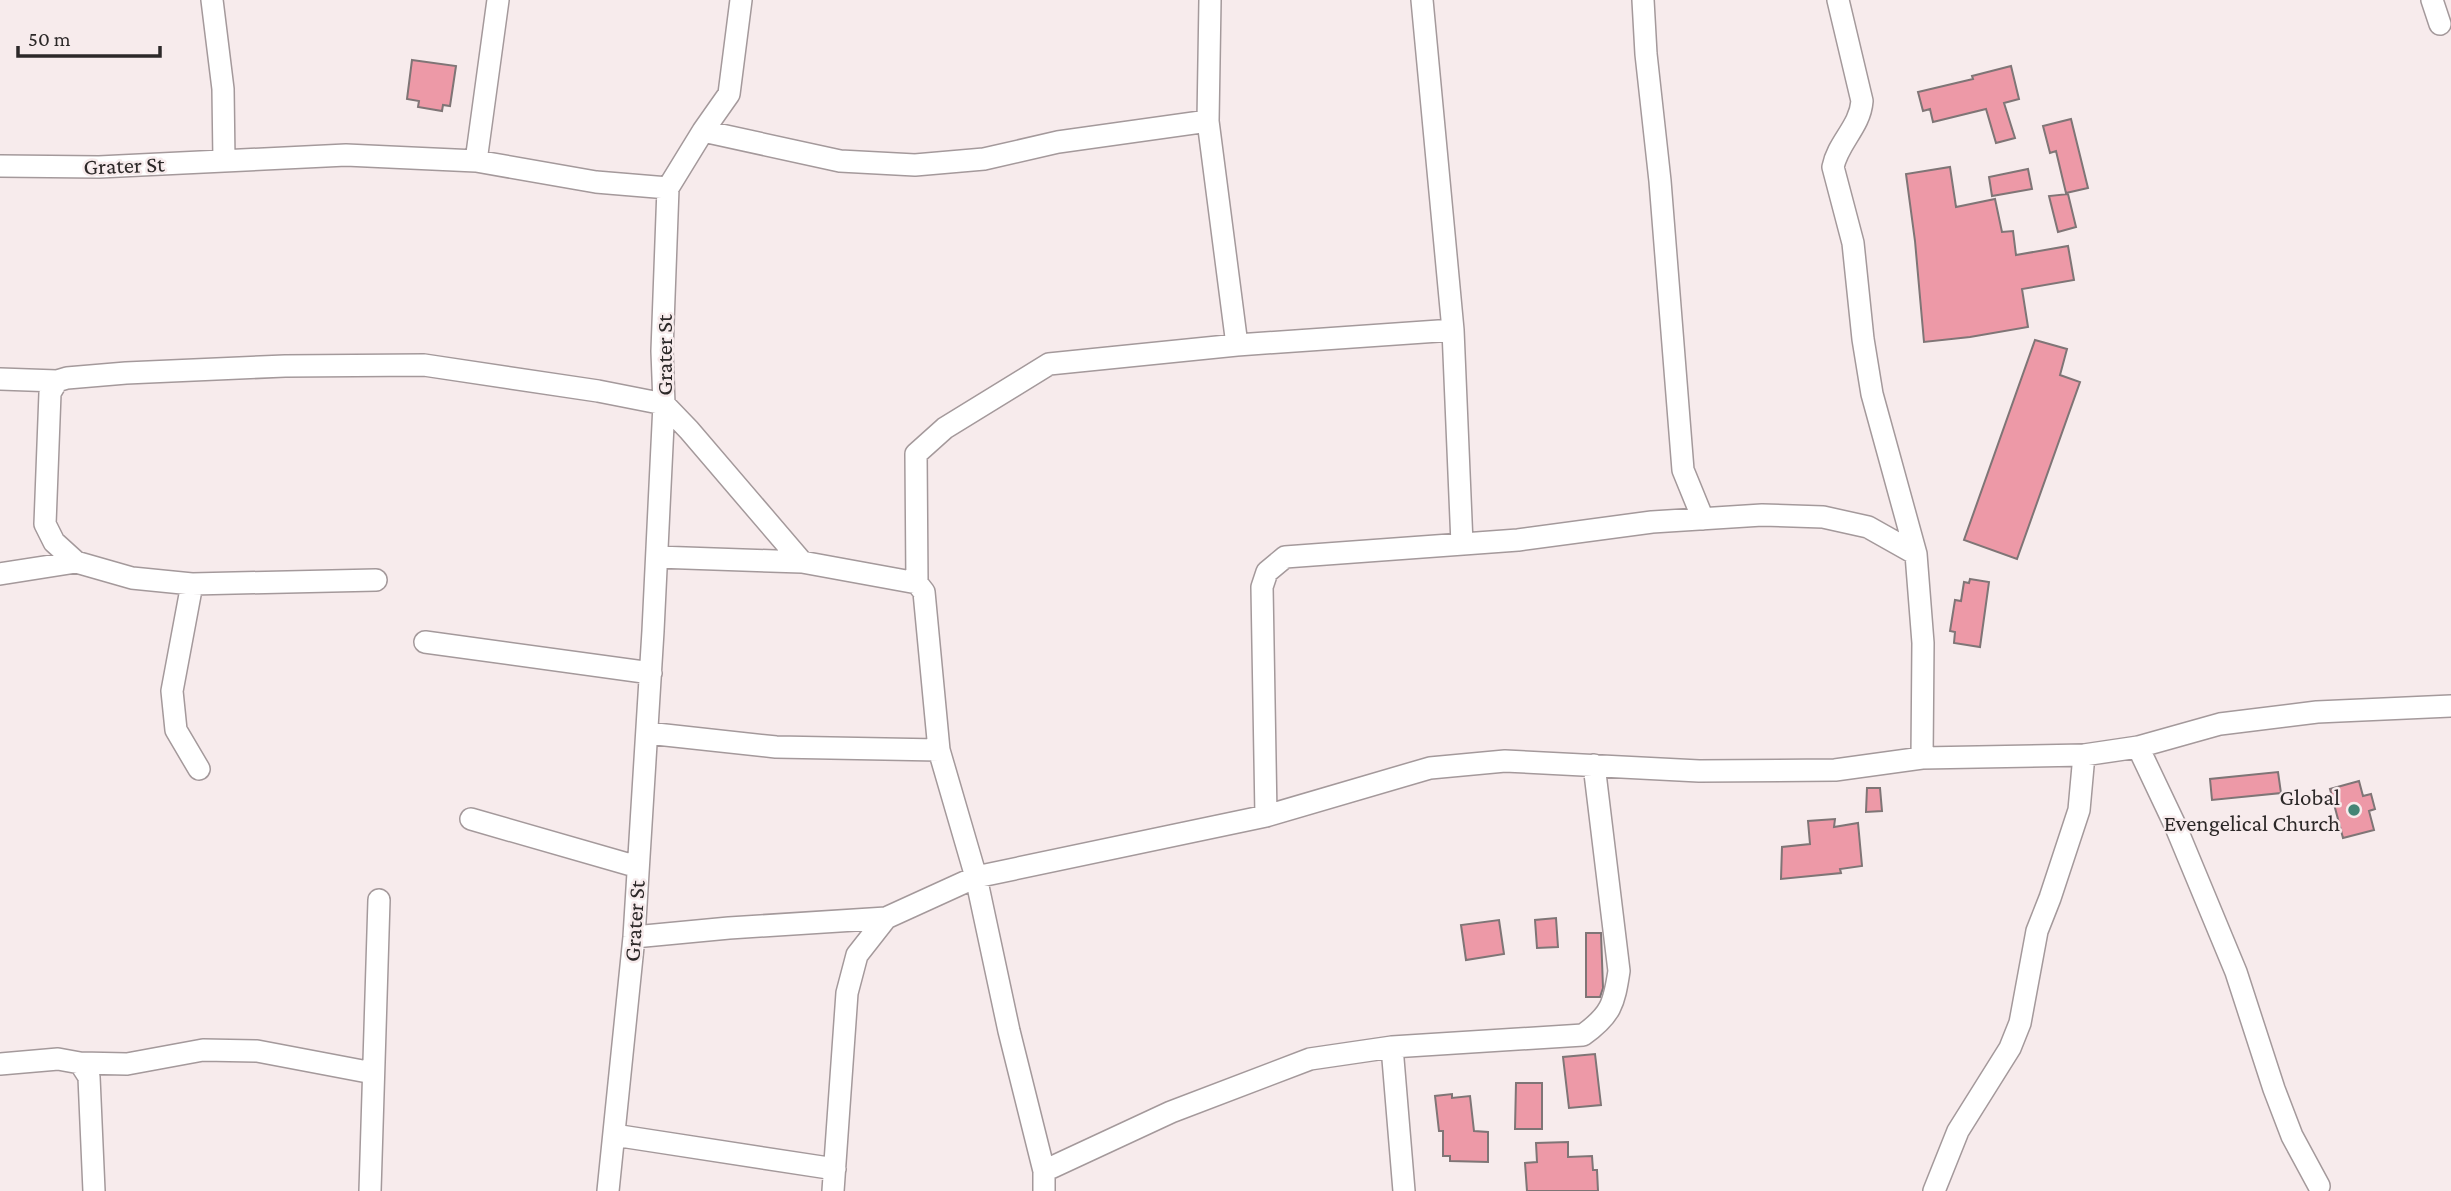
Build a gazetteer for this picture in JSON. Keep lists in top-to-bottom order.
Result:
{
  "streets": {
    "street": ["Grater St"]
  },
  "places": ["Global Evengelical Church"],
  "scale_bar": "50 m"
}
